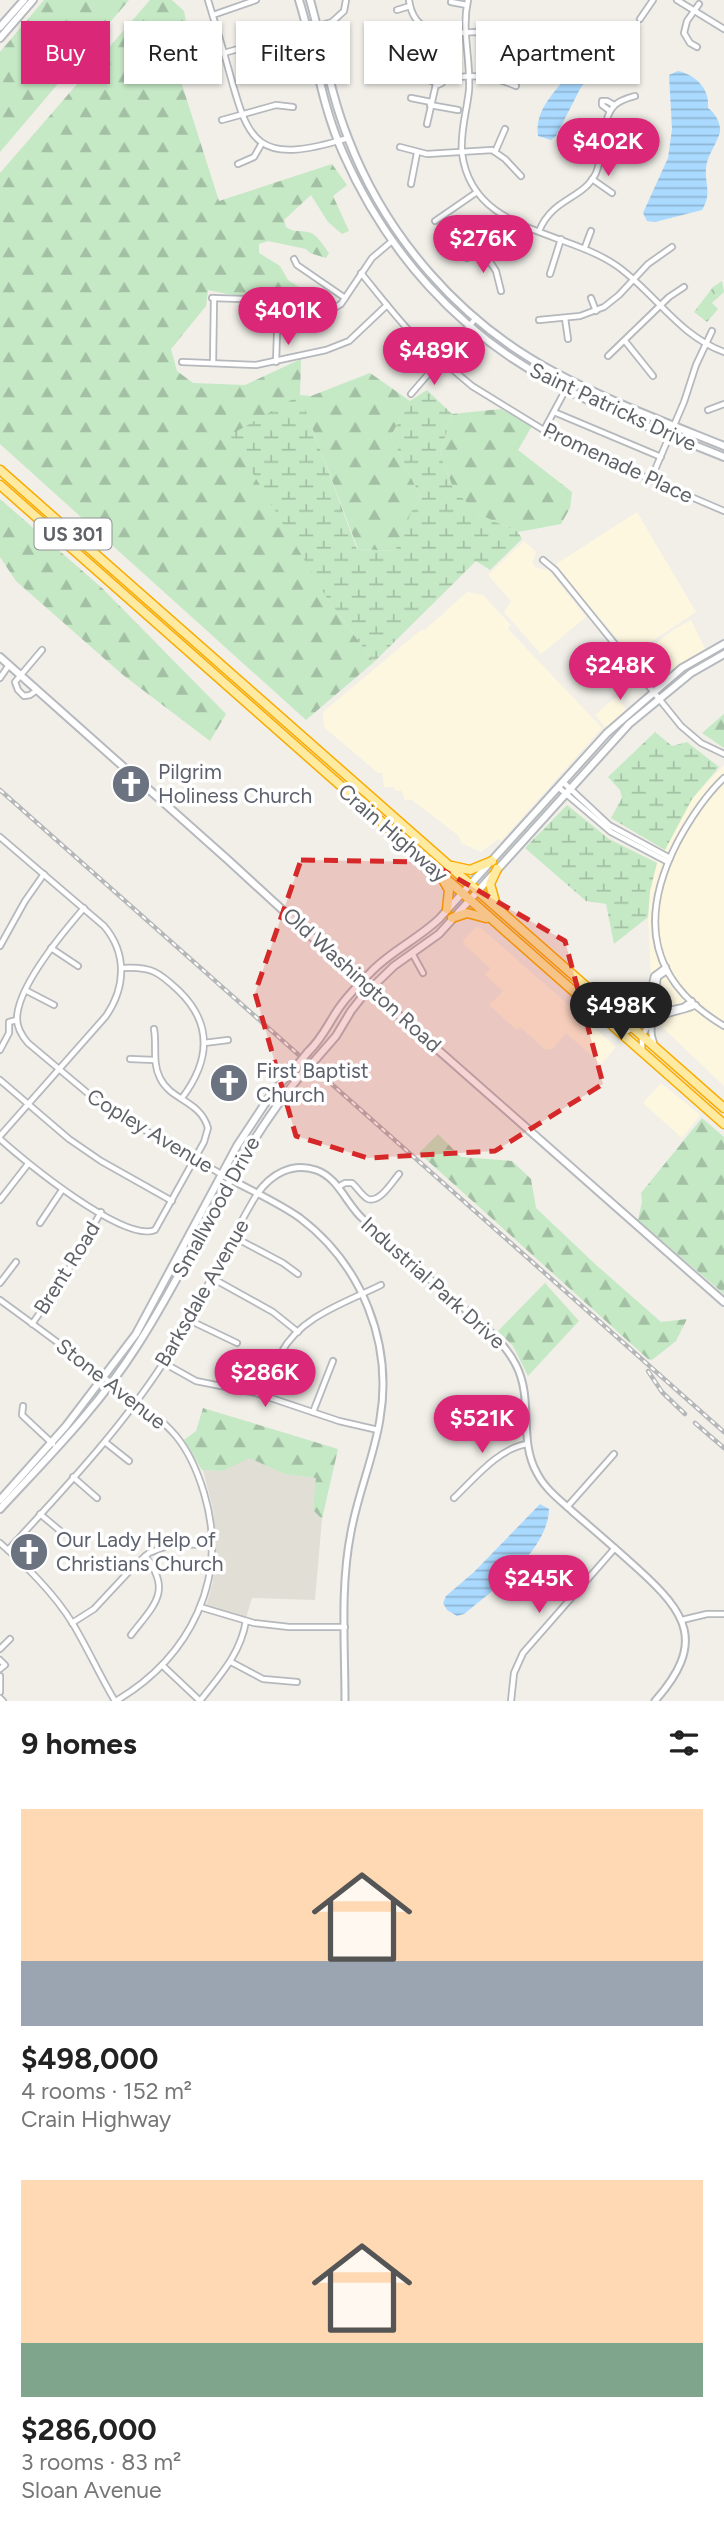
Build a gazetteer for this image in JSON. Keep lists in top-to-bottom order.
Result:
{
  "streets": {
    "highway": ["US 301", "Crain Highway"],
    "main road": ["Saint Patricks Drive", "Old Washington Road", "Smallwood Drive"],
    "street": [
      "Promenade Place",
      "Copley Avenue",
      "Brent Road",
      "Industrial Park Drive",
      "Barksdale Avenue",
      "Stone Avenue"
    ]
  },
  "crossings": [
    ["Crain Highway", "Smallwood Drive"],
    ["Old Washington Road", "Smallwood Drive"],
    ["Copley Avenue", "Smallwood Drive"],
    ["Copley Avenue", "Industrial Park Drive"],
    ["Copley Avenue", "Barksdale Avenue"],
    ["Smallwood Drive", "Stone Avenue"],
    ["Brent Road", "Stone Avenue"],
    ["Industrial Park Drive", "Barksdale Avenue"],
    ["Barksdale Avenue", "Stone Avenue"]
  ],
  "places": {
    "church": ["Pilgrim Holiness Church", "First Baptist Church", "Our Lady Help of Christians Church"]
  },
  "page": {
    "chip": [
      "Buy",
      "Rent",
      "Filters",
      "New",
      "Apartment"
    ],
    "price": [
      "$402K",
      "$276K",
      "$401K",
      "$489K",
      "$248K",
      "$498K",
      "$286K",
      "$521K",
      "$245K"
    ],
    "heading": "9 homes",
    "list": [
      {
        "name": "$498,000",
        "note": "4 rooms · 152 m² · Crain Highway"
      },
      {
        "name": "$286,000",
        "note": "3 rooms · 83 m² · Sloan Avenue"
      }
    ]
  }
}
